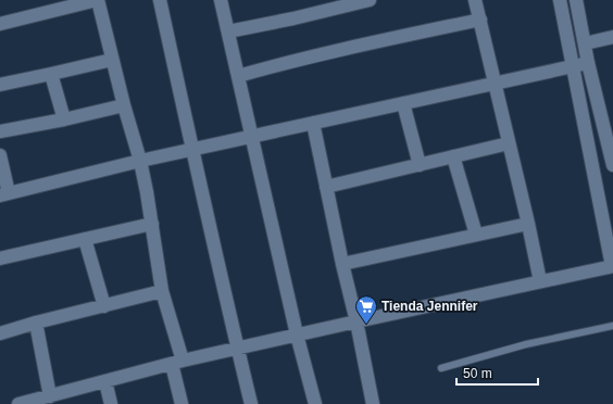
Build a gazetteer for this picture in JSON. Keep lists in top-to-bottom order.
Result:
{
  "places": {
    "supermarket": ["Tienda Jennifer"]
  },
  "scale_bar": "50 m"
}
